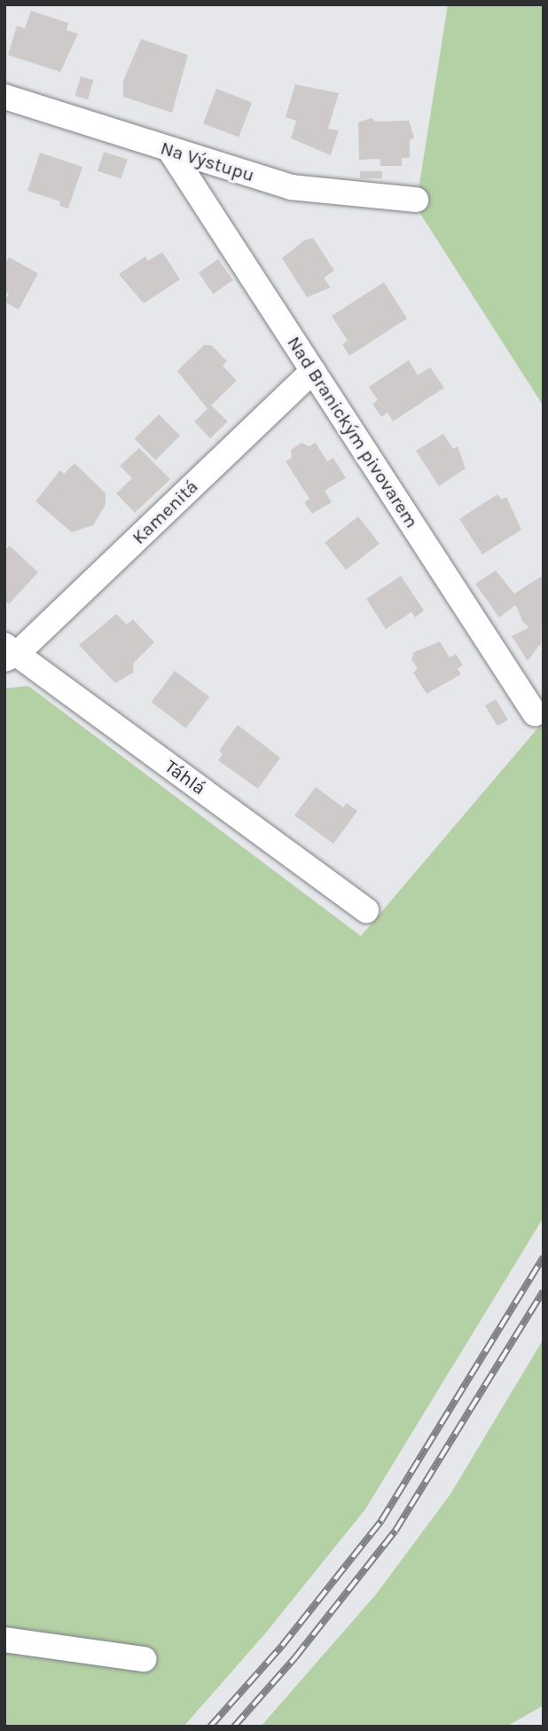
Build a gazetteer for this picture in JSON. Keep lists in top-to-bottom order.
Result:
{
  "streets": {
    "street": [
      "Na Výstupu",
      "Nad Branickým pivovarem",
      "Kamenitá",
      "Táhlá"
    ]
  },
  "crossings": [
    ["Na Výstupu", "Nad Branickým pivovarem"],
    ["Nad Branickým pivovarem", "Kamenitá"],
    ["Kamenitá", "Táhlá"]
  ]
}
